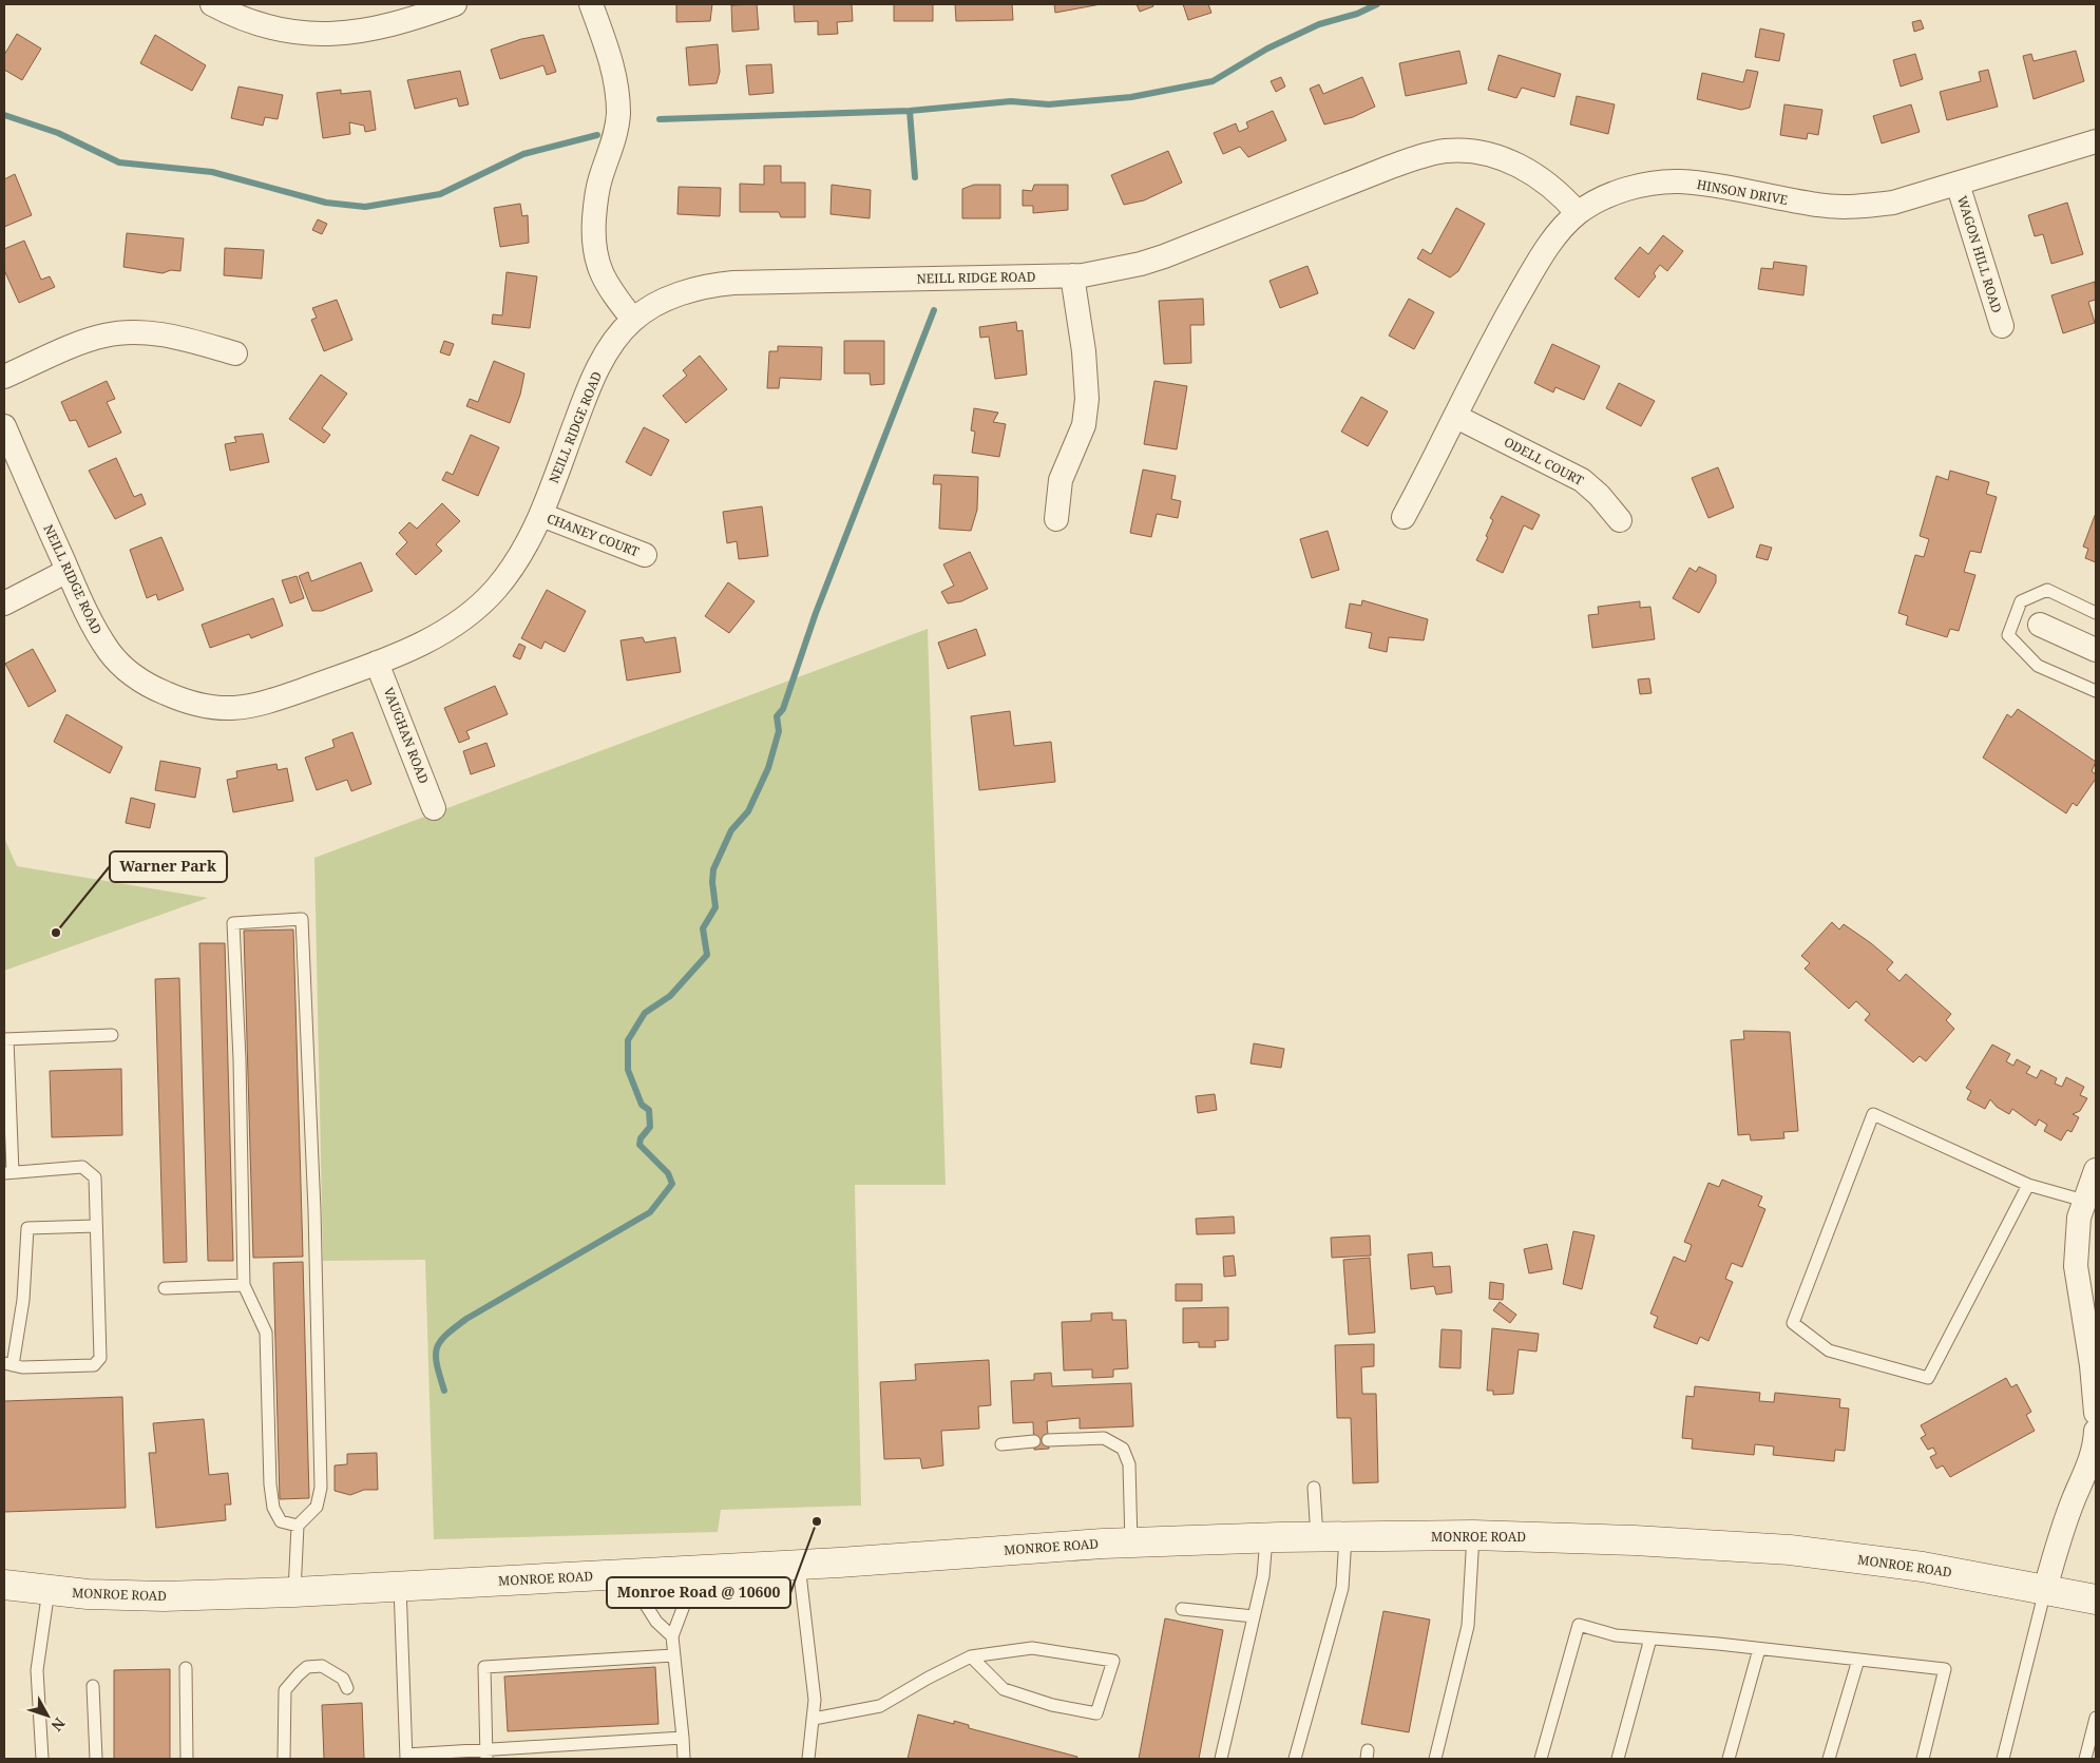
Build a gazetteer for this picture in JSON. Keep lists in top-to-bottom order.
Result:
{
  "streets": {
    "main road": ["MONROE ROAD"],
    "street": [
      "HINSON DRIVE",
      "WAGON HILL ROAD",
      "NEILL RIDGE ROAD",
      "ODELL COURT",
      "CHANEY COURT",
      "VAUGHAN ROAD"
    ]
  },
  "crossings": [
    ["HINSON DRIVE", "WAGON HILL ROAD"],
    ["HINSON DRIVE", "NEILL RIDGE ROAD"],
    ["HINSON DRIVE", "ODELL COURT"],
    ["NEILL RIDGE ROAD", "CHANEY COURT"],
    ["NEILL RIDGE ROAD", "VAUGHAN ROAD"]
  ],
  "places": ["Warner Park", "Monroe Road @ 10600"],
  "north": "bottom right"
}
